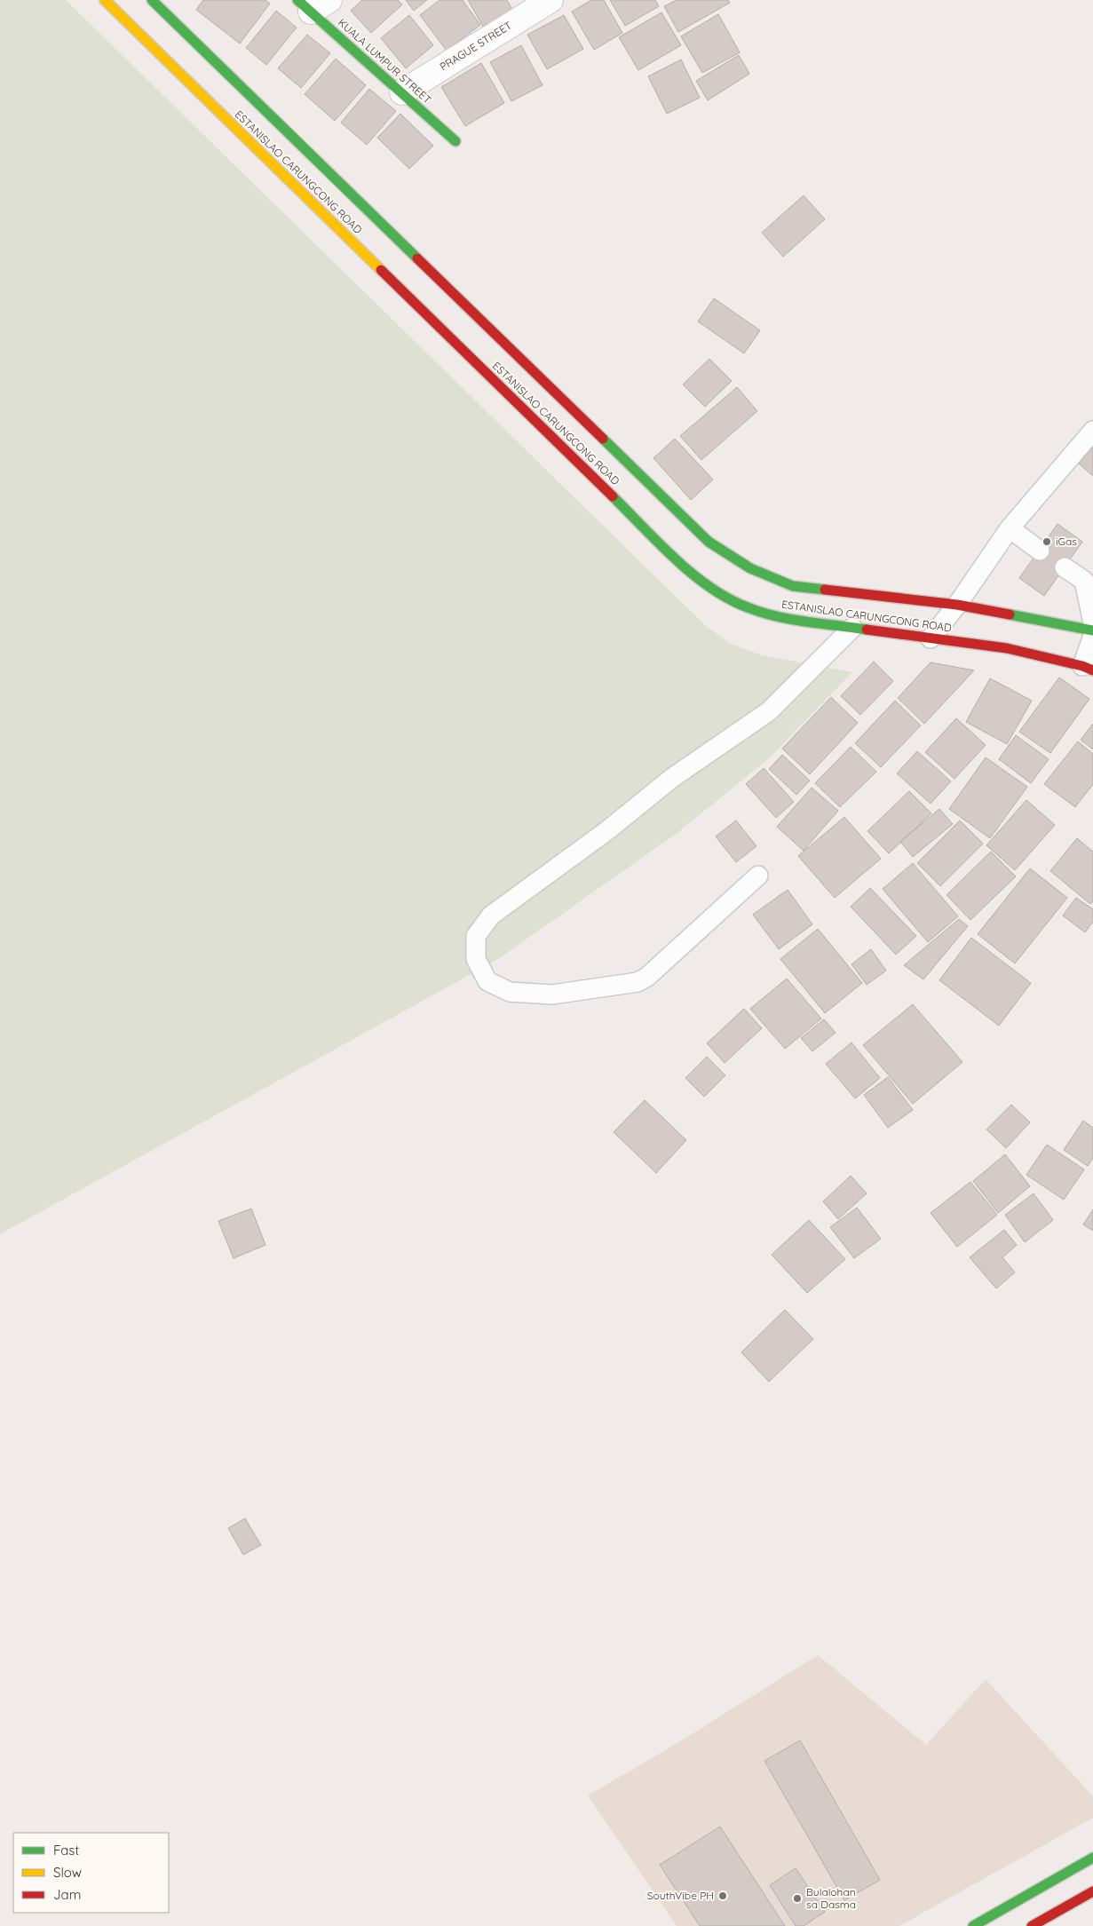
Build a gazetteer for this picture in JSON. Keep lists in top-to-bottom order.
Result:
{
  "streets": {
    "street": ["PRAGUE STREET", "KUALA LUMPUR STREET", "ESTANISLAO CARUNGCONG ROAD"]
  },
  "crossings": [
    ["PRAGUE STREET", "KUALA LUMPUR STREET"]
  ],
  "places": ["iGas", "SouthVibe PH", "Bulalohan sa Dasma"],
  "legend": ["Fast", "Slow", "Jam"]
}
